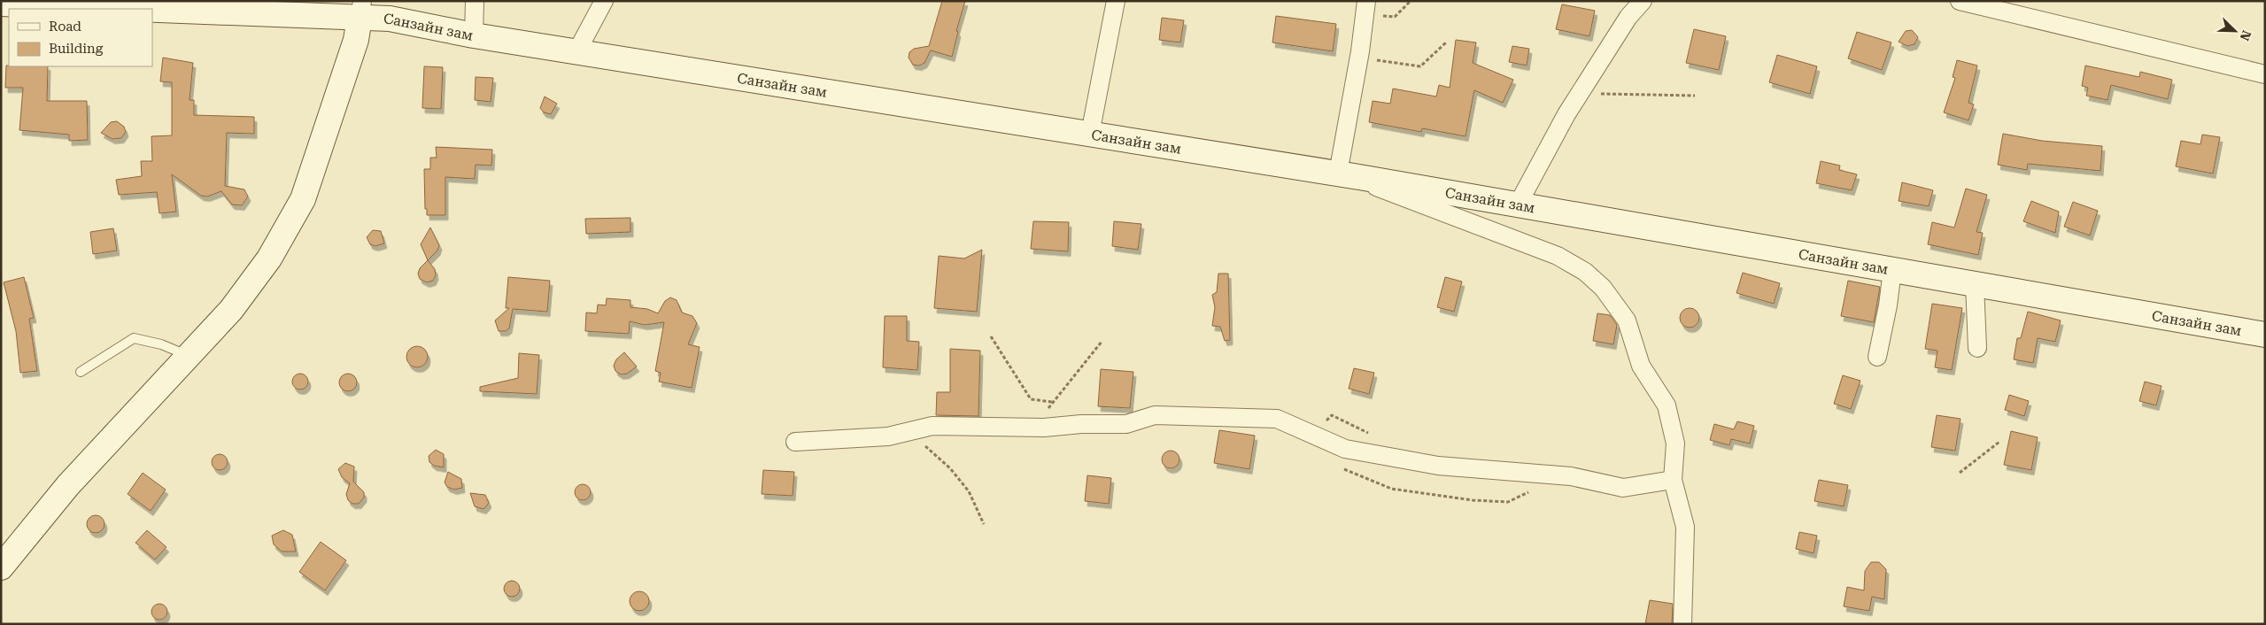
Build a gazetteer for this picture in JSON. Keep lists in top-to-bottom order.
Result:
{
  "streets": {
    "main road": ["Санзайн зам"]
  },
  "legend": ["Road", "Building"],
  "north": "bottom right"
}
